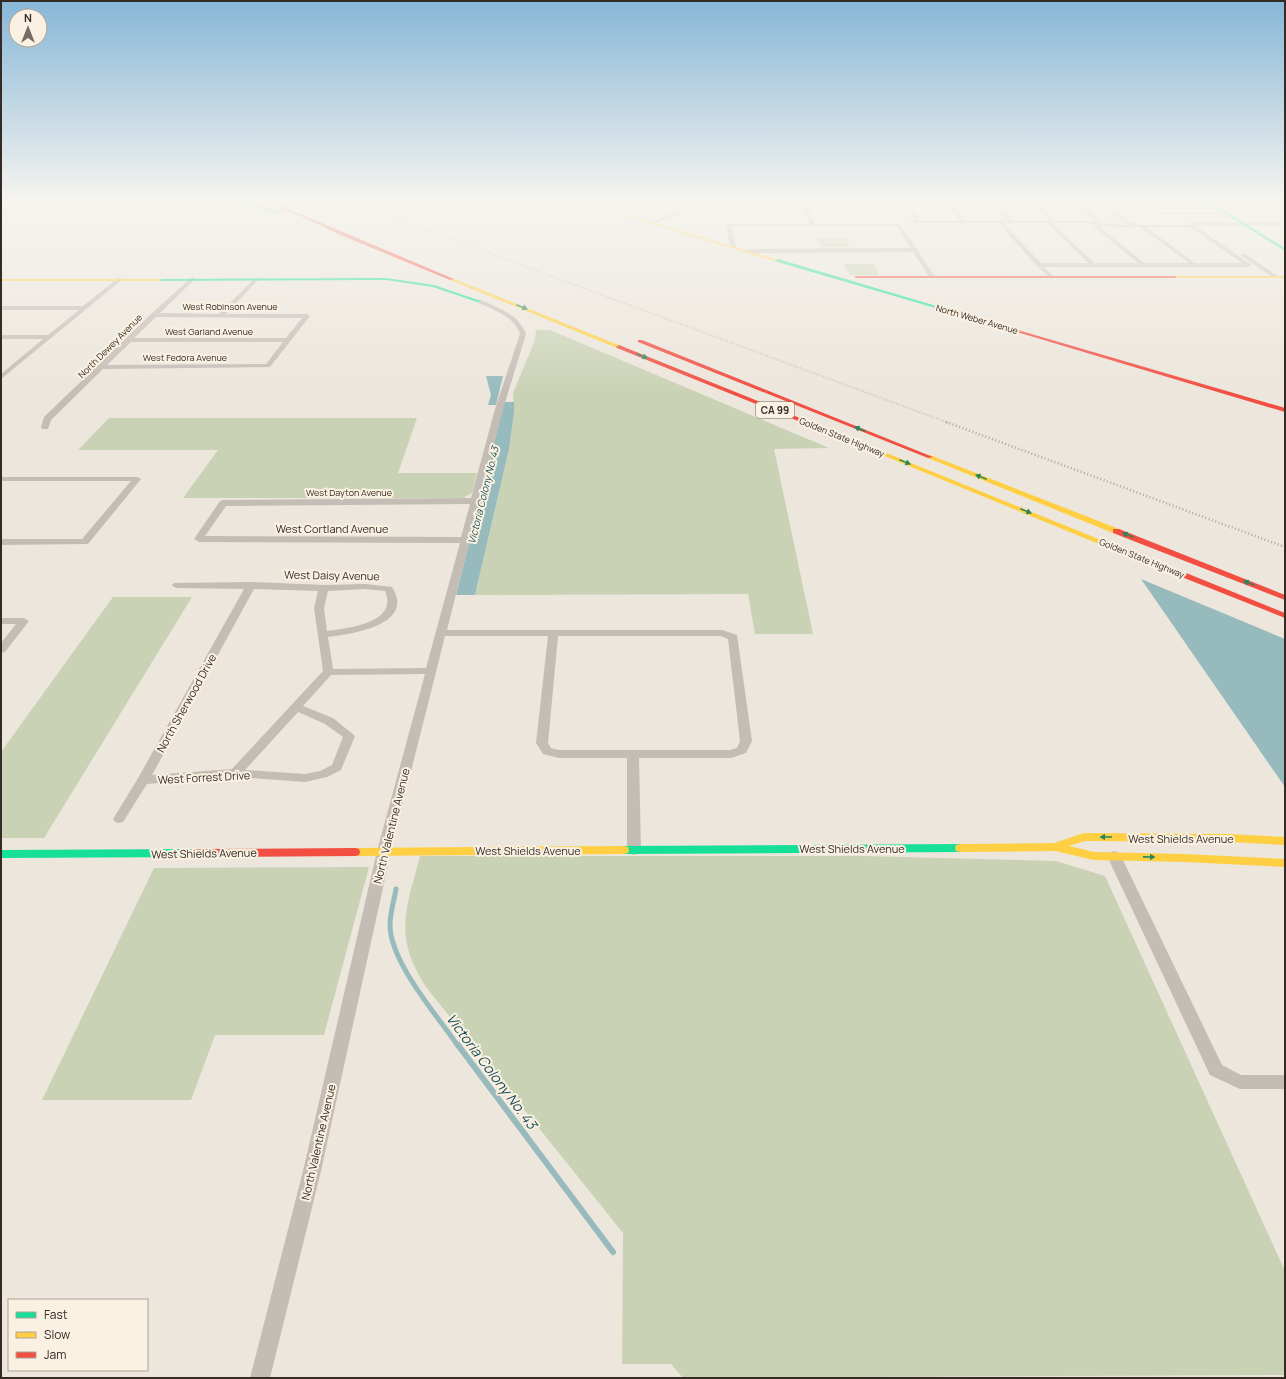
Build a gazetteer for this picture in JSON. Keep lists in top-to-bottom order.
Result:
{
  "streets": {
    "main road": [
      "North Weber Avenue",
      "CA 99",
      "Golden State Highway",
      "West Shields Avenue"
    ],
    "street": [
      "West Robinson Avenue",
      "West Garland Avenue",
      "North Dewey Avenue",
      "West Fedora Avenue",
      "West Dayton Avenue",
      "West Cortland Avenue",
      "West Daisy Avenue",
      "North Sherwood Drive",
      "West Forrest Drive",
      "North Valentine Avenue"
    ]
  },
  "crossings": [
    ["West Robinson Avenue", "West Garland Avenue"],
    ["West Robinson Avenue", "North Dewey Avenue"],
    ["West Robinson Avenue", "West Fedora Avenue"],
    ["West Garland Avenue", "North Dewey Avenue"],
    ["West Garland Avenue", "West Fedora Avenue"],
    ["North Dewey Avenue", "West Fedora Avenue"],
    ["West Dayton Avenue", "West Cortland Avenue"],
    ["West Dayton Avenue", "North Valentine Avenue"],
    ["West Cortland Avenue", "North Valentine Avenue"],
    ["West Daisy Avenue", "North Sherwood Drive"],
    ["North Sherwood Drive", "West Forrest Drive"],
    ["North Valentine Avenue", "West Shields Avenue"]
  ],
  "water": ["Victoria Colony No. 43"],
  "legend": ["Fast", "Slow", "Jam"],
  "north": "top"
}
